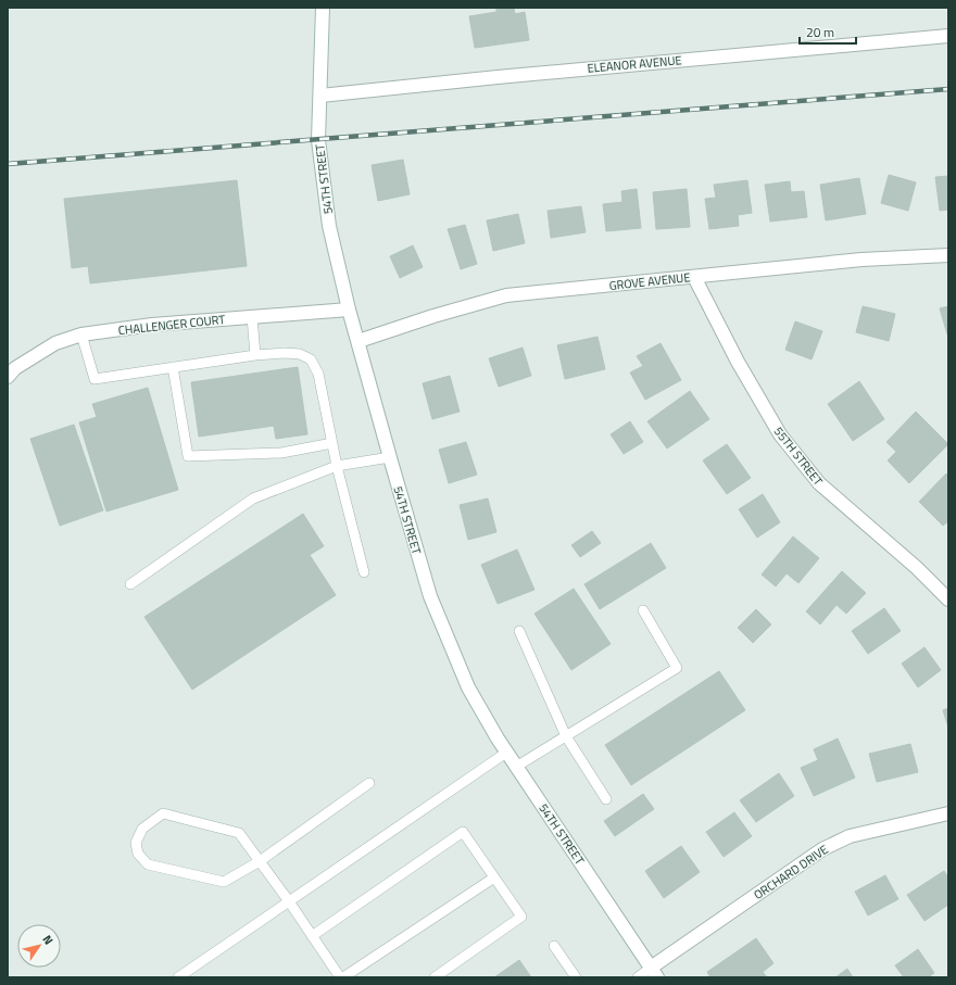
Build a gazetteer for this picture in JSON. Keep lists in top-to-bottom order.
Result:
{
  "streets": {
    "street": [
      "ELEANOR AVENUE",
      "54TH STREET",
      "GROVE AVENUE",
      "CHALLENGER COURT",
      "55TH STREET",
      "ORCHARD DRIVE"
    ]
  },
  "crossings": [
    ["ELEANOR AVENUE", "54TH STREET"],
    ["54TH STREET", "GROVE AVENUE"],
    ["54TH STREET", "CHALLENGER COURT"],
    ["54TH STREET", "ORCHARD DRIVE"],
    ["GROVE AVENUE", "55TH STREET"]
  ],
  "scale_bar": "20 m",
  "north": "top right"
}
